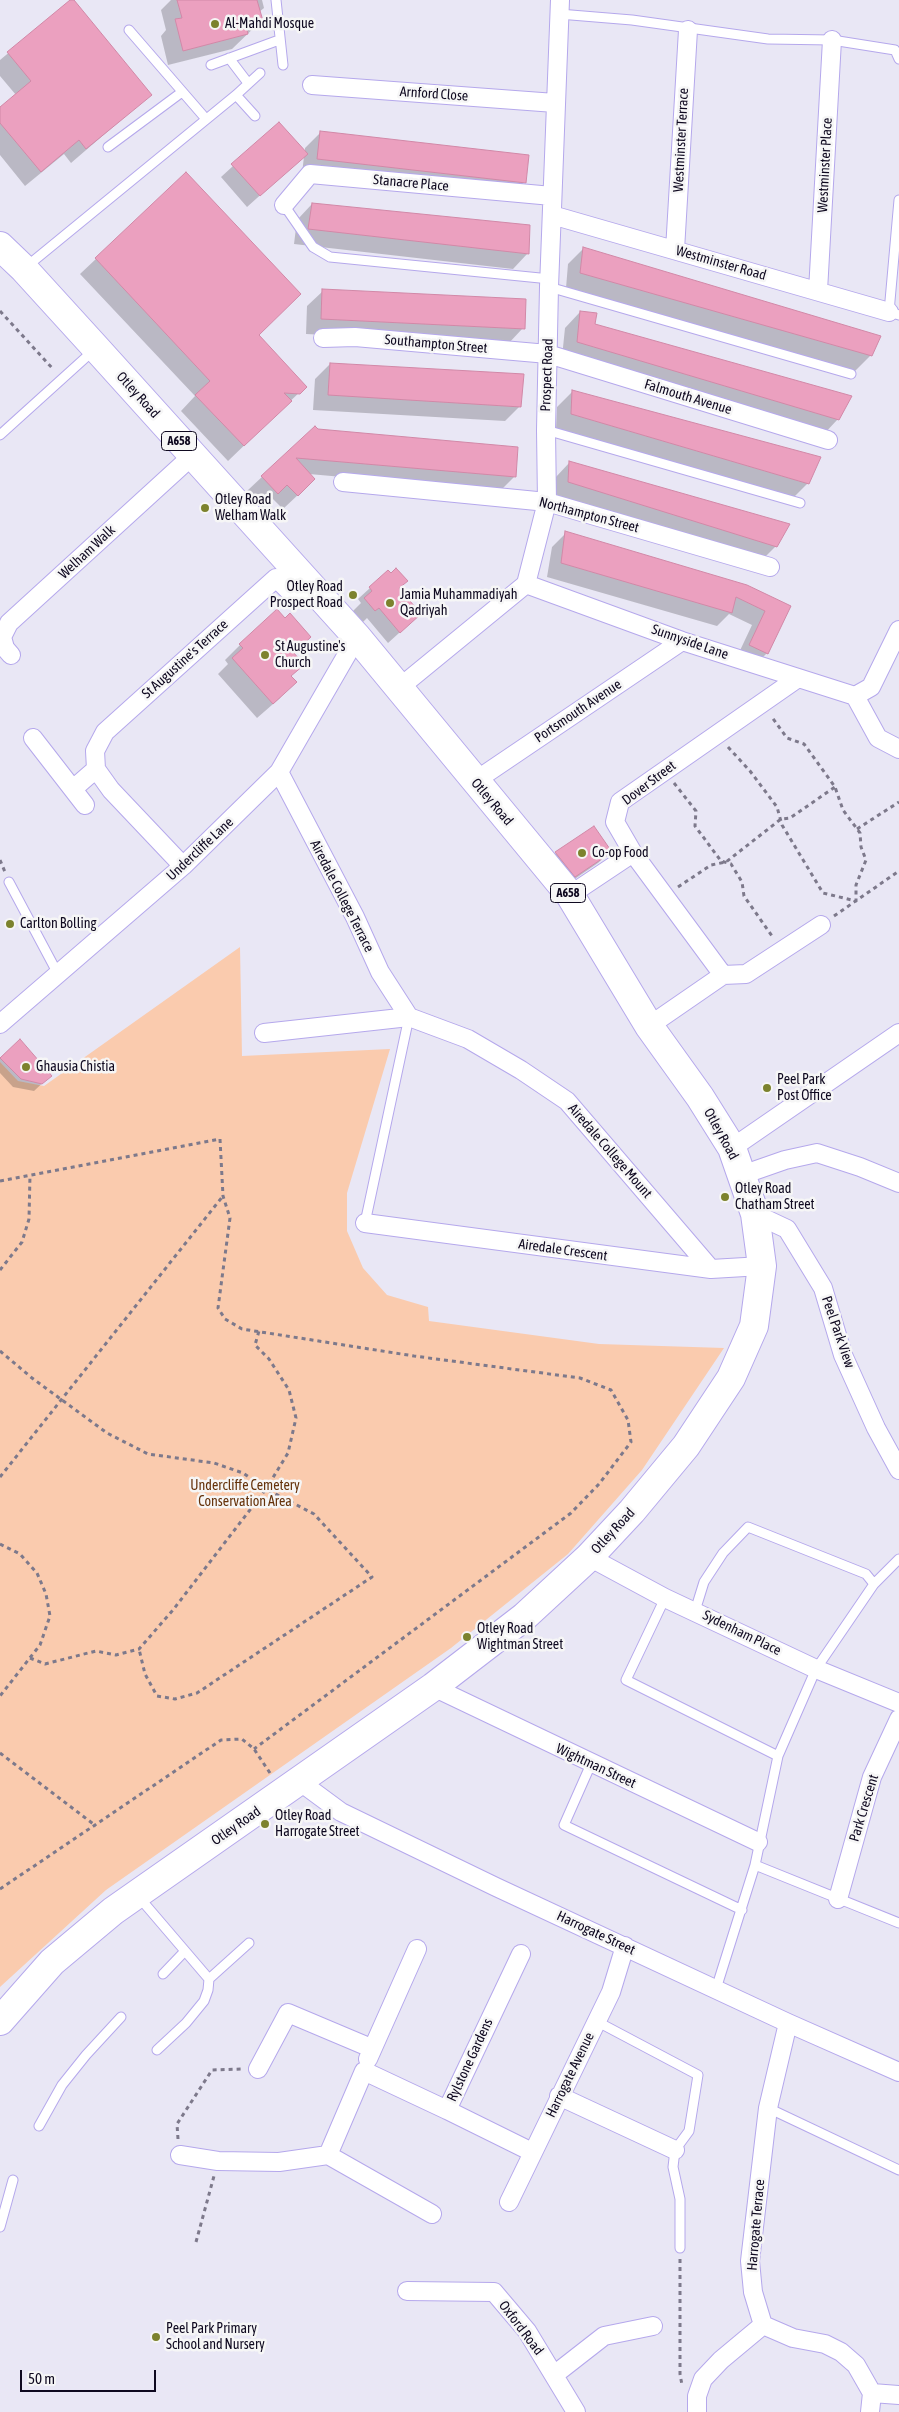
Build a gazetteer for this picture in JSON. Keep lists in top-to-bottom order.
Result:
{
  "streets": {
    "main road": ["Otley Road", "A658"],
    "street": [
      "Arnford Close",
      "Westminster Terrace",
      "Westminster Place",
      "Stanacre Place",
      "Westminster Road",
      "Southampton Street",
      "Prospect Road",
      "Falmouth Avenue",
      "Northampton Street",
      "Welham Walk",
      "Sunnyside Lane",
      "St Augustine's Terrace",
      "Portsmouth Avenue",
      "Dover Street",
      "Undercliffe Lane",
      "Airedale College Terrace",
      "Airedale College Mount",
      "Airedale Crescent",
      "Peel Park View",
      "Sydenham Place",
      "Wightman Street",
      "Park Crescent",
      "Harrogate Street",
      "Rylstone Gardens",
      "Harrogate Avenue",
      "Harrogate Terrace",
      "Oxford Road"
    ]
  },
  "crossings": [
    ["Arnford Close", "Prospect Road"],
    ["Westminster Terrace", "Westminster Road"],
    ["Westminster Place", "Westminster Road"],
    ["Stanacre Place", "Prospect Road"],
    ["Westminster Road", "Prospect Road"],
    ["Southampton Street", "Prospect Road"],
    ["Southampton Street", "Falmouth Avenue"],
    ["Prospect Road", "Falmouth Avenue"],
    ["Prospect Road", "Northampton Street"],
    ["Prospect Road", "Sunnyside Lane"],
    ["Otley Road", "Welham Walk"],
    ["Otley Road", "Portsmouth Avenue"],
    ["Otley Road", "Undercliffe Lane"],
    ["Otley Road", "Airedale Crescent"],
    ["Otley Road", "Peel Park View"],
    ["Otley Road", "Sydenham Place"],
    ["Otley Road", "Wightman Street"],
    ["Otley Road", "Harrogate Street"],
    ["Sunnyside Lane", "Portsmouth Avenue"],
    ["Sunnyside Lane", "Dover Street"],
    ["Undercliffe Lane", "Airedale College Terrace"],
    ["Airedale College Terrace", "Airedale College Mount"],
    ["Airedale College Mount", "Airedale Crescent"],
    ["Harrogate Street", "Harrogate Avenue"],
    ["Harrogate Street", "Harrogate Terrace"]
  ],
  "parks": ["Undercliffe Cemetery Conservation Area"],
  "places": [
    "Al‐Mahdi Mosque",
    "Otley Road Welham Walk",
    "Otley Road Prospect Road",
    "Jamia Muhammadiyah Qadriyah",
    "St Augustine's Church",
    "Co-op Food",
    "Carlton Bolling",
    "Ghausia Chistia",
    "Peel Park Post Office",
    "Otley Road Chatham Street",
    "Otley Road Wightman Street",
    "Otley Road Harrogate Street",
    "Peel Park Primary School and Nursery"
  ],
  "scale_bar": "50 m"
}
